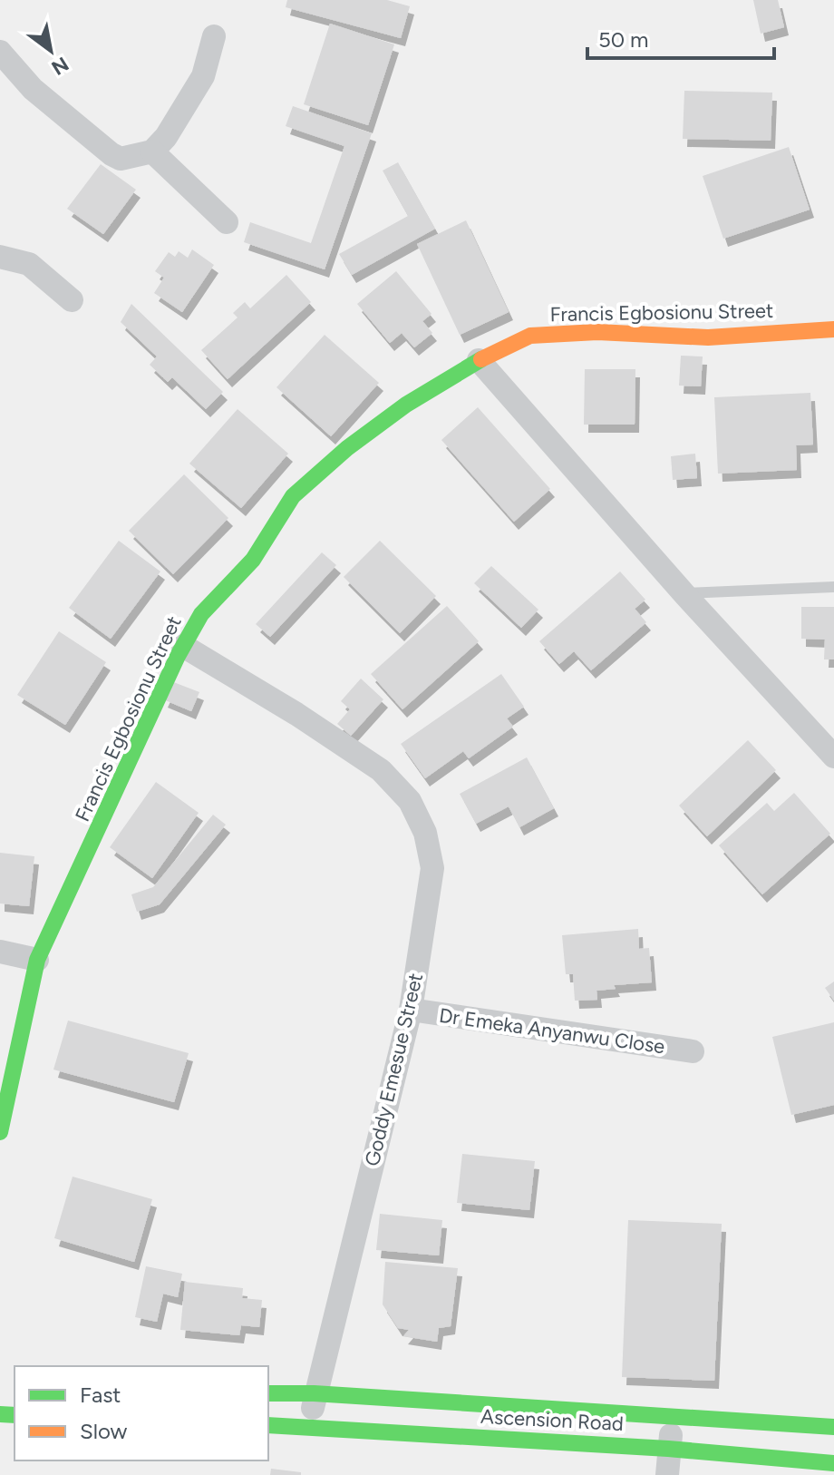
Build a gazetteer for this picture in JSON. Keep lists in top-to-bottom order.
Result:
{
  "streets": {
    "street": [
      "Francis Egbosionu Street",
      "Dr Emeka Anyanwu Close",
      "Goddy Emesue Street",
      "Ascension Road"
    ]
  },
  "crossings": [
    ["Francis Egbosionu Street", "Goddy Emesue Street"],
    ["Dr Emeka Anyanwu Close", "Goddy Emesue Street"],
    ["Goddy Emesue Street", "Ascension Road"]
  ],
  "legend": ["Fast", "Slow"],
  "scale_bar": "50 m",
  "north": "bottom right"
}
